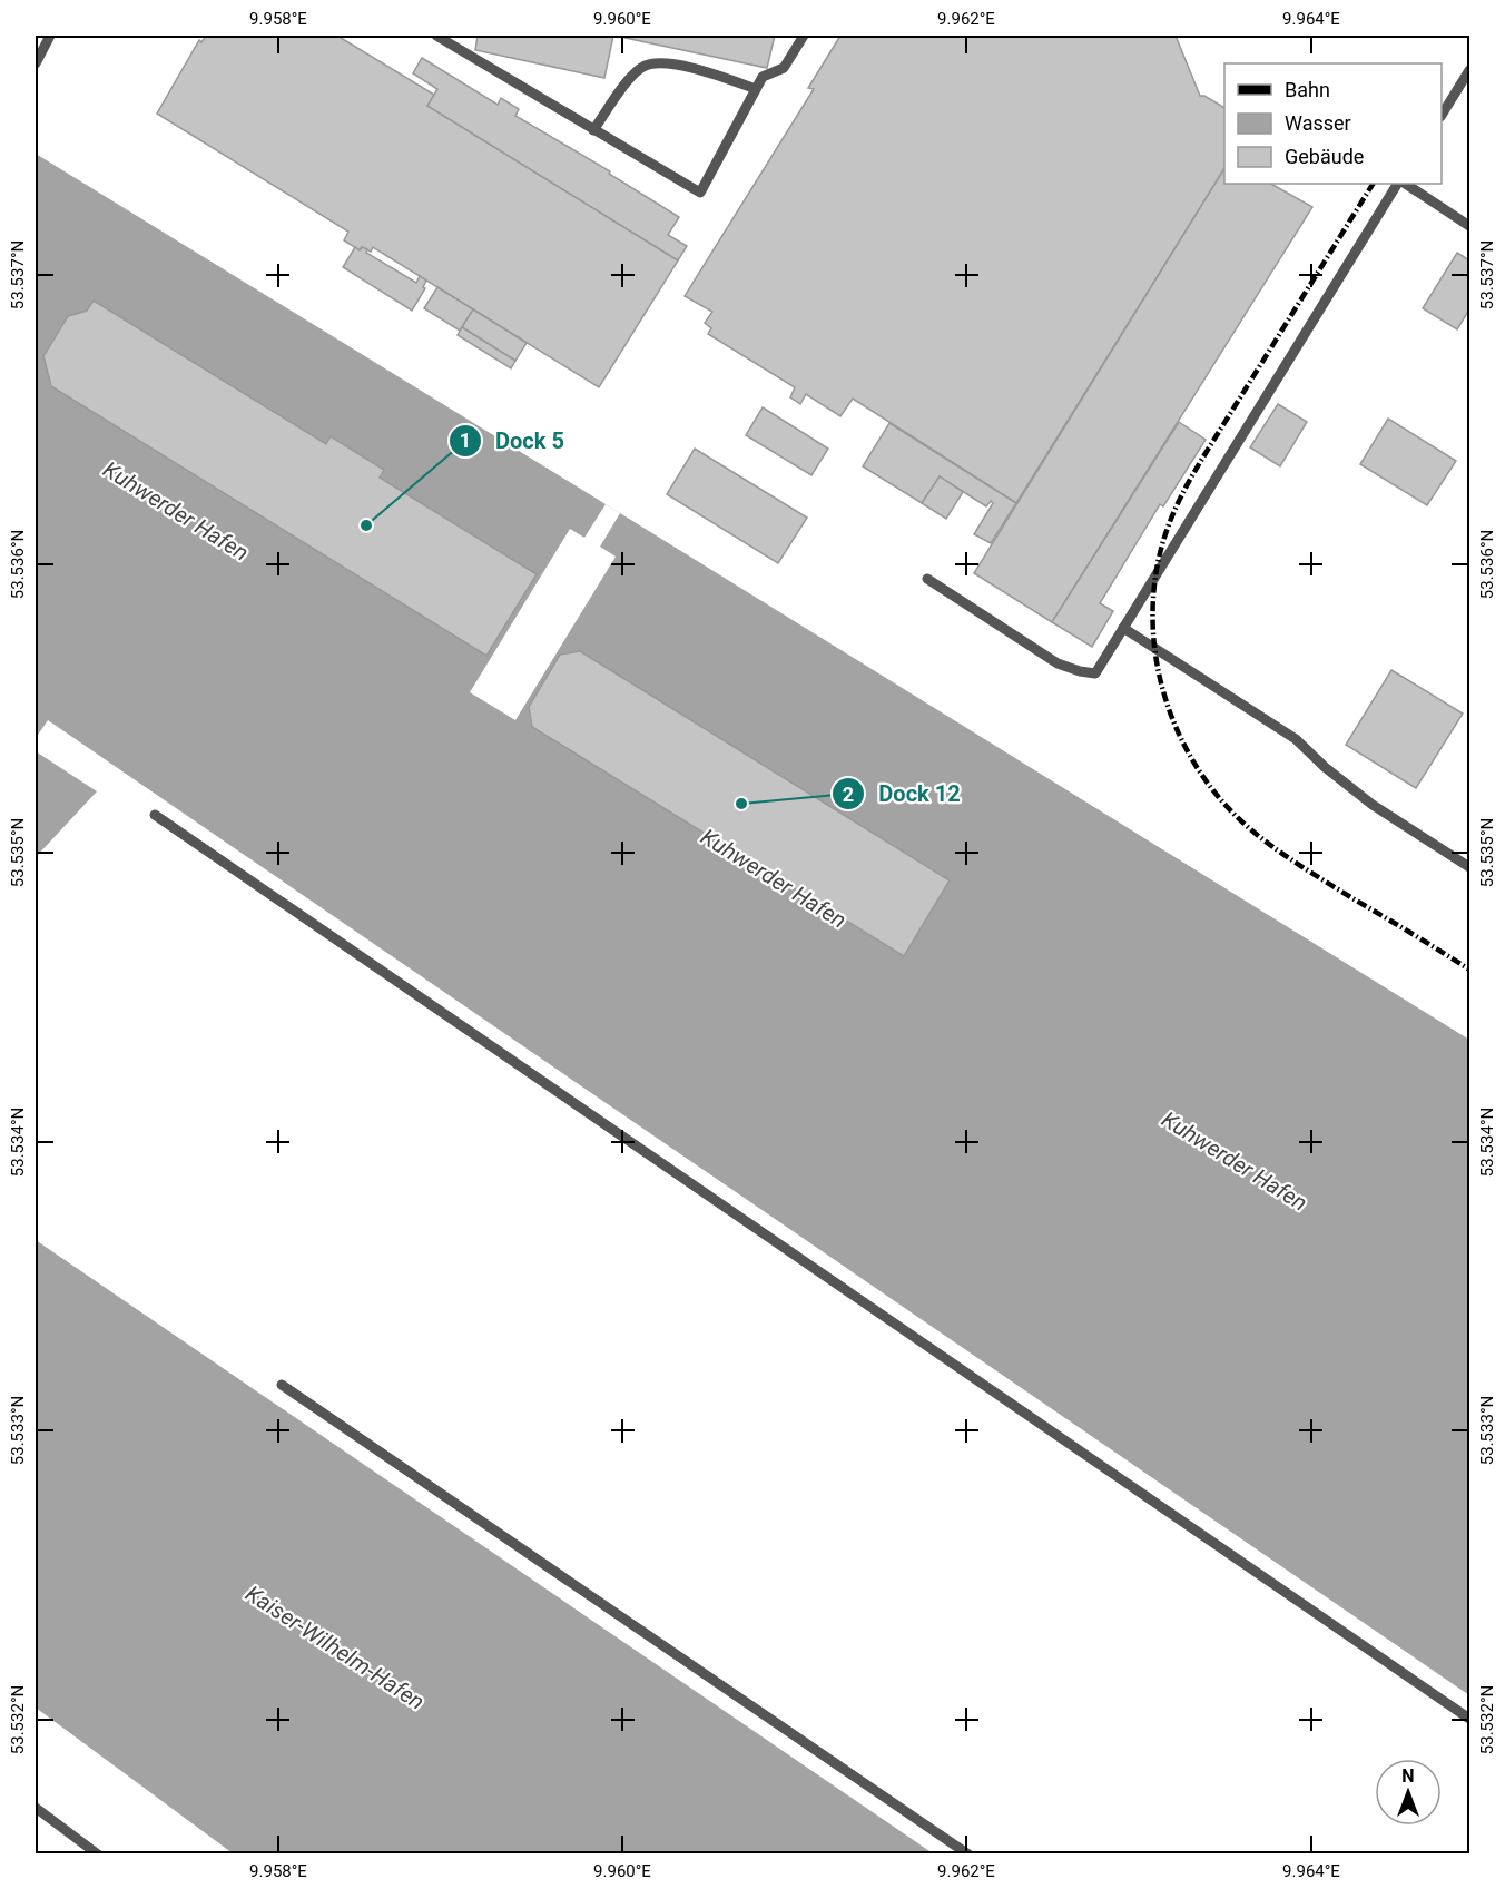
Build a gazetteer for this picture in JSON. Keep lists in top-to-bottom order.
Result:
{
  "water": ["Kuhwerder Hafen", "Kaiser-Wilhelm-Hafen"],
  "places": ["Dock 5", "Dock 12"],
  "legend": ["Bahn", "Wasser", "Gebäude"],
  "north": "top",
  "coordinates": [
    "9.958°E",
    "9.960°E",
    "9.962°E",
    "9.964°E",
    "53.537°N",
    "53.536°N",
    "53.535°N",
    "53.534°N",
    "53.533°N",
    "53.532°N"
  ]
}
